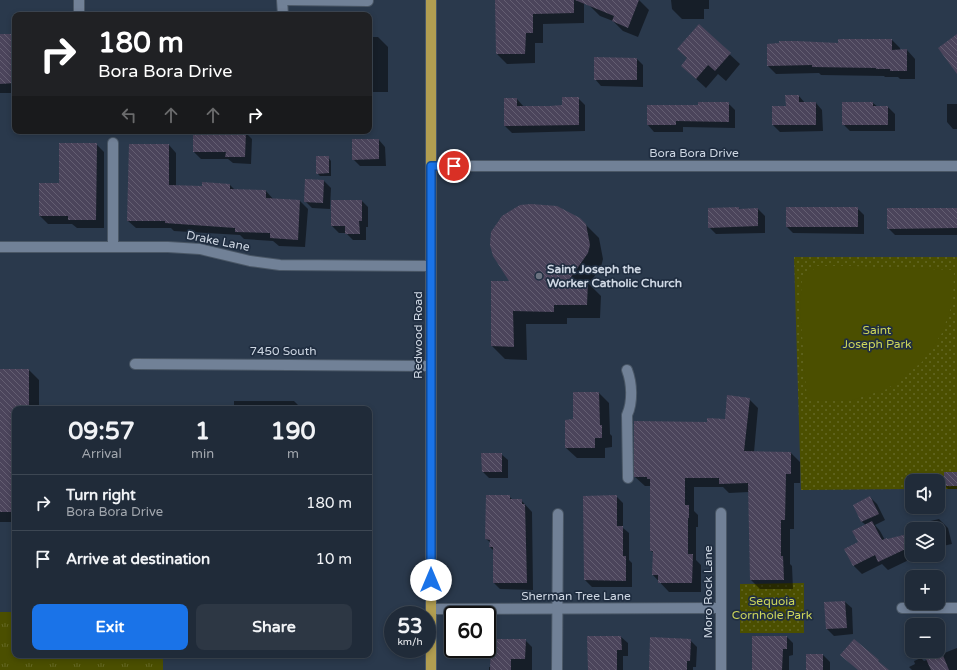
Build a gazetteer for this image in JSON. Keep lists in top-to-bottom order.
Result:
{
  "streets": {
    "main road": ["Redwood Road"],
    "street": [
      "Bora Bora Drive",
      "Drake Lane",
      "7450 South",
      "Moro Rock Lane",
      "Sherman Tree Lane"
    ]
  },
  "crossings": [
    ["Bora Bora Drive", "Redwood Road"],
    ["Drake Lane", "Redwood Road"],
    ["Redwood Road", "7450 South"],
    ["Moro Rock Lane", "Sherman Tree Lane"]
  ],
  "parks": ["Saint Joseph Park", "Sequoia Cornhole Park"],
  "places": ["Saint Joseph the Worker Catholic Church"],
  "page": {
    "turn": ["180 m", "Bora Bora Drive"],
    "eta": [
      "09:57",
      "Arrival",
      "1",
      "min",
      "190",
      "m"
    ],
    "map_buttons": ["+", "−"],
    "list": [
      {
        "name": "Turn right",
        "note": "Bora Bora Drive",
        "value": "180 m"
      },
      {
        "name": "Arrive at destination",
        "value": "10 m"
      }
    ],
    "buttons": ["Exit", "Share"],
    "speed": "53 km/h",
    "limit": "60"
  }
}
